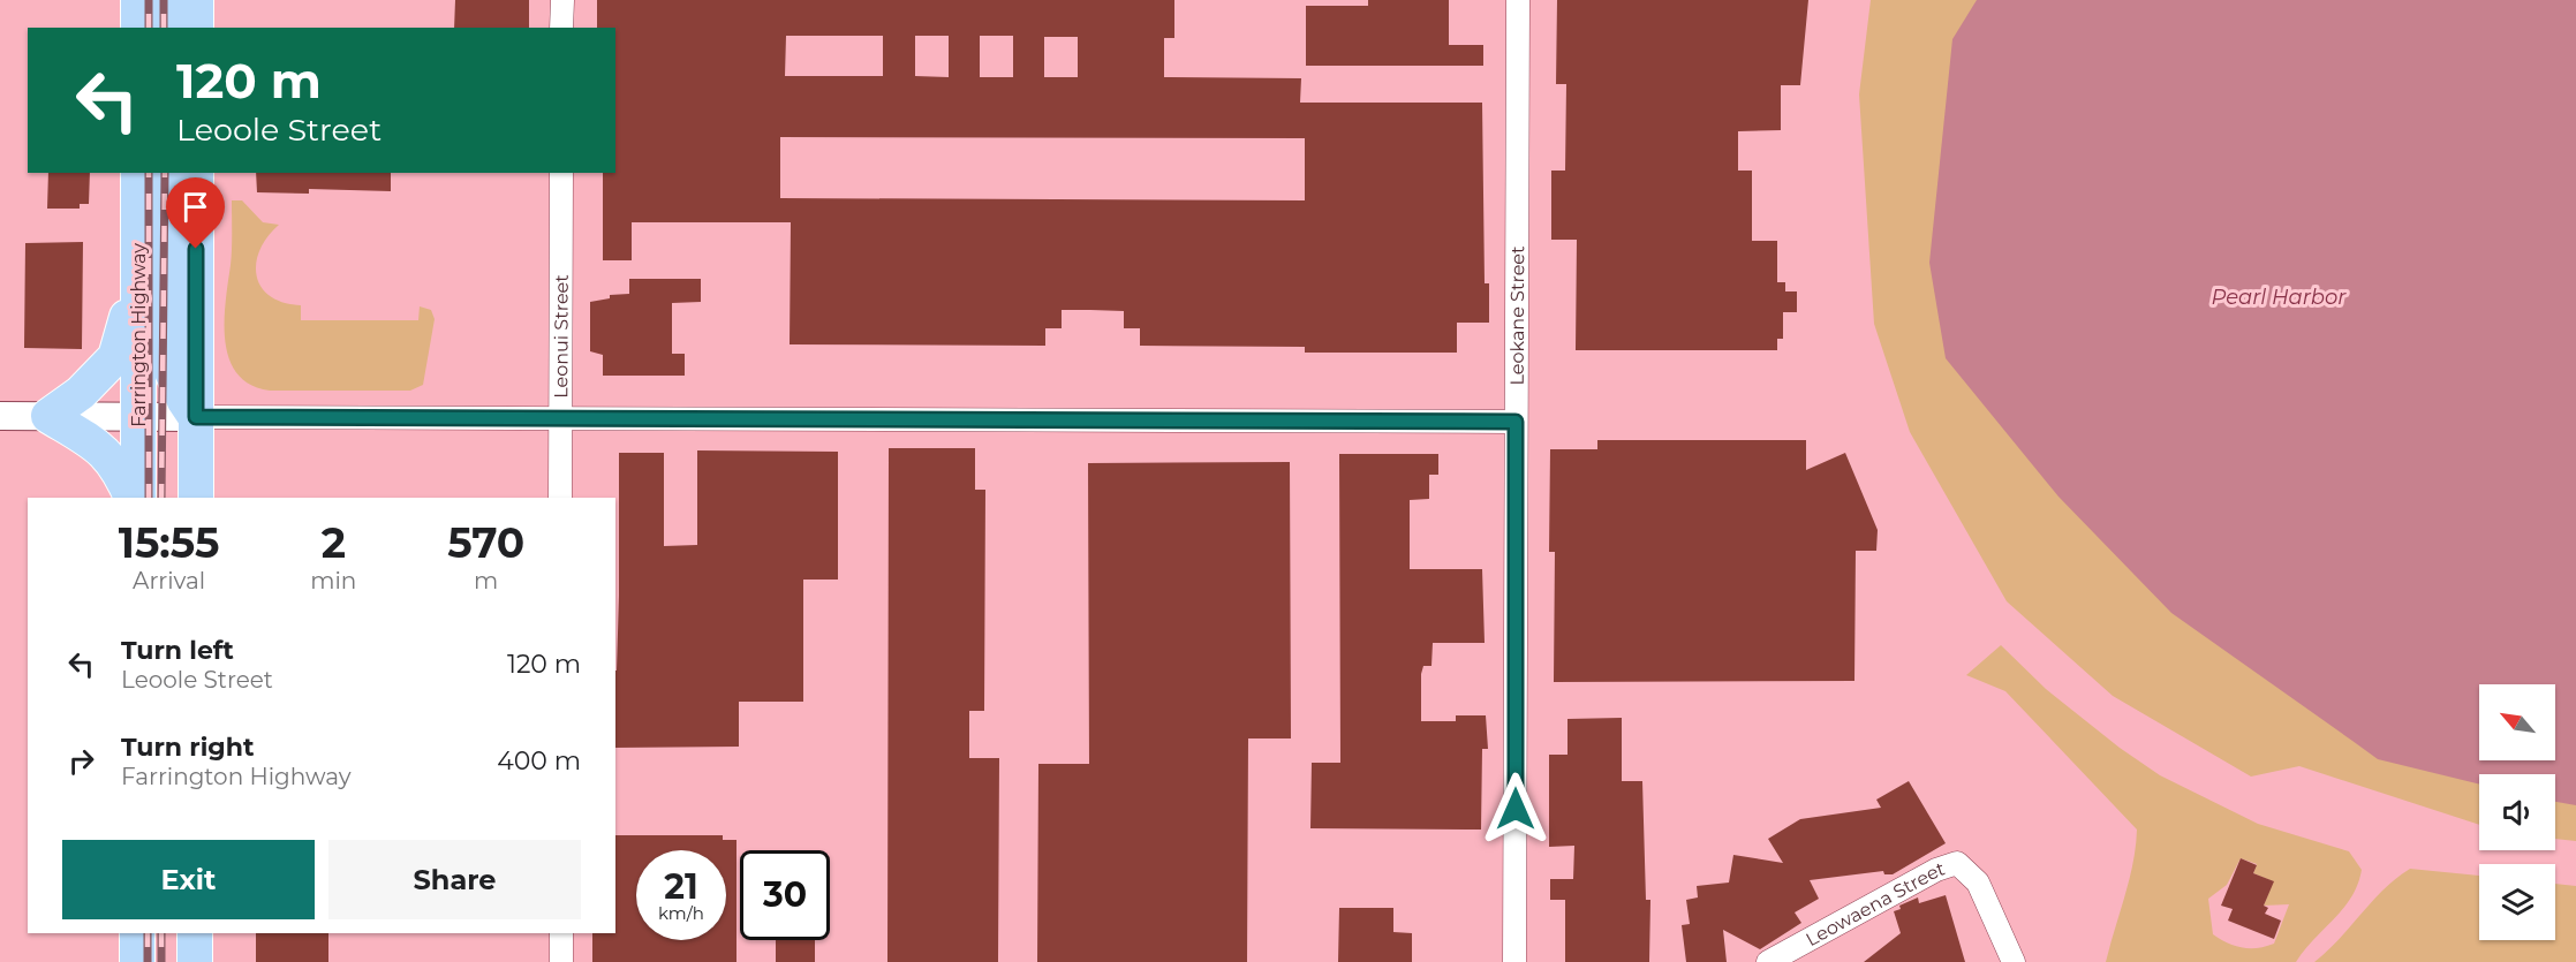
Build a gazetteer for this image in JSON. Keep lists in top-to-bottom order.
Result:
{
  "streets": {
    "main road": ["Farrington Highway"],
    "street": ["Leokane Street", "Leonui Street", "Leowaena Street"]
  },
  "water": ["Pearl Harbor"],
  "north": "top left",
  "page": {
    "turn": ["120 m", "Leoole Street"],
    "eta": [
      "15:55",
      "Arrival",
      "2",
      "min",
      "570",
      "m"
    ],
    "list": [
      {
        "name": "Turn left",
        "note": "Leoole Street",
        "value": "120 m"
      },
      {
        "name": "Turn right",
        "note": "Farrington Highway",
        "value": "400 m"
      }
    ],
    "buttons": ["Exit", "Share"],
    "speed": "21 km/h",
    "limit": "30"
  }
}
